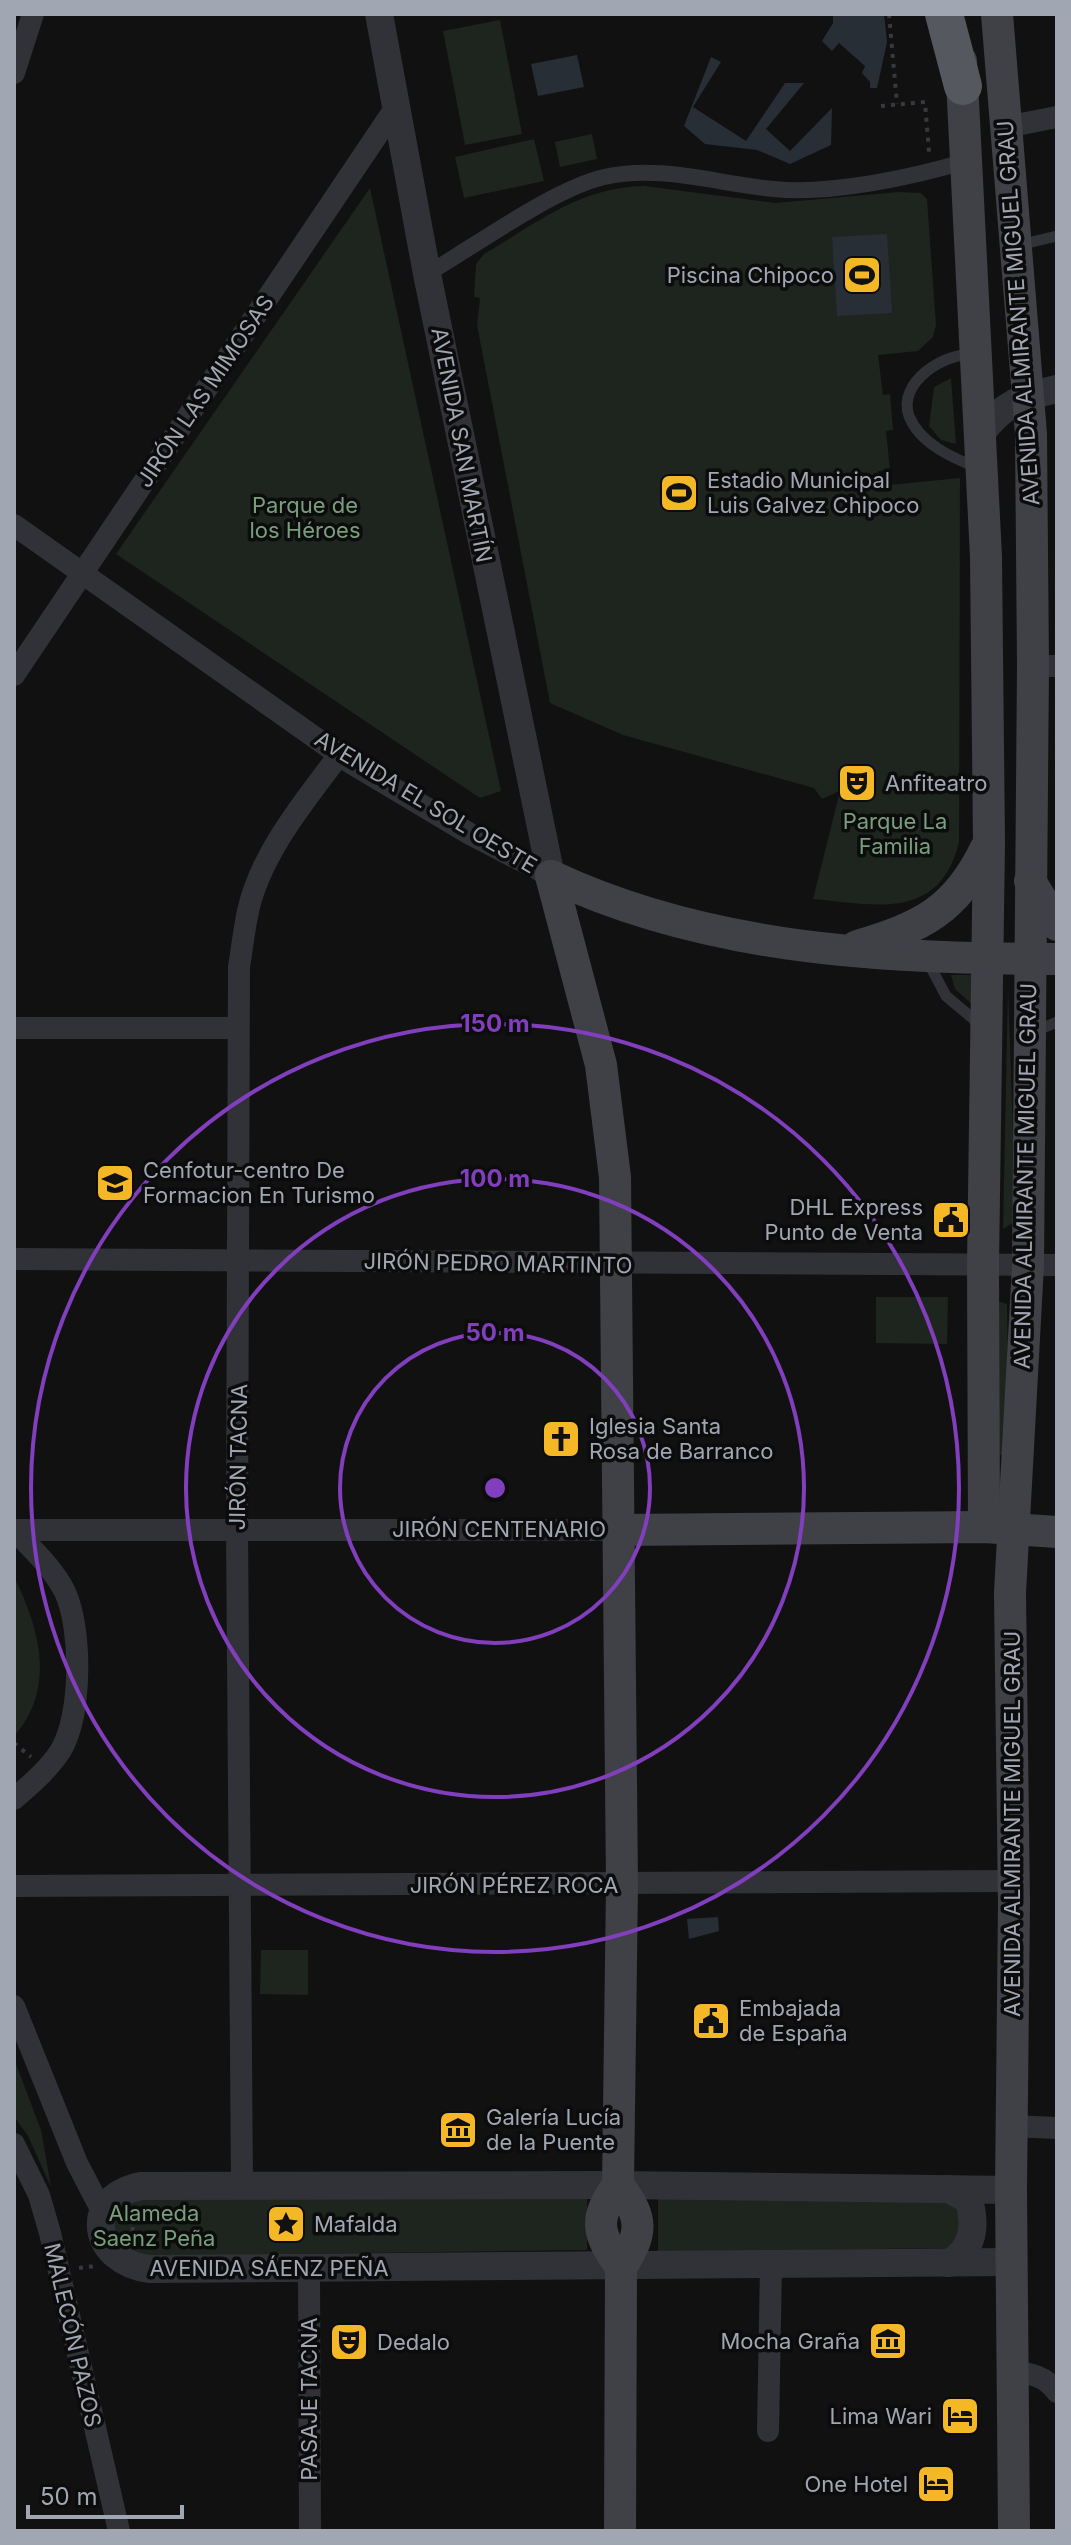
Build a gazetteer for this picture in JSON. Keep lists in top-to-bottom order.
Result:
{
  "streets": {
    "main road": ["AVENIDA ALMIRANTE MIGUEL GRAU", "AVENIDA EL SOL OESTE", "JIRÓN CENTENARIO"],
    "street": [
      "JIRÓN LAS MIMOSAS",
      "AVENIDA SAN MARTÍN",
      "JIRÓN PEDRO MARTINTO",
      "JIRÓN TACNA",
      "JIRÓN PÉREZ ROCA",
      "AVENIDA SÁENZ PEÑA",
      "MALECÓN PAZOS",
      "PASAJE TACNA"
    ]
  },
  "crossings": [
    ["AVENIDA ALMIRANTE MIGUEL GRAU", "AVENIDA EL SOL OESTE"],
    ["AVENIDA ALMIRANTE MIGUEL GRAU", "JIRÓN PEDRO MARTINTO"],
    ["AVENIDA ALMIRANTE MIGUEL GRAU", "JIRÓN CENTENARIO"],
    ["AVENIDA ALMIRANTE MIGUEL GRAU", "JIRÓN PÉREZ ROCA"],
    ["AVENIDA ALMIRANTE MIGUEL GRAU", "AVENIDA SÁENZ PEÑA"],
    ["JIRÓN LAS MIMOSAS", "AVENIDA SAN MARTÍN"],
    ["JIRÓN LAS MIMOSAS", "AVENIDA EL SOL OESTE"],
    ["AVENIDA SAN MARTÍN", "AVENIDA EL SOL OESTE"],
    ["AVENIDA EL SOL OESTE", "JIRÓN TACNA"],
    ["JIRÓN PEDRO MARTINTO", "JIRÓN TACNA"],
    ["JIRÓN TACNA", "JIRÓN CENTENARIO"],
    ["JIRÓN TACNA", "JIRÓN PÉREZ ROCA"],
    ["AVENIDA SÁENZ PEÑA", "PASAJE TACNA"]
  ],
  "parks": ["Parque de los Héroes", "Parque La Familia", "Alameda Saenz Peña"],
  "places": {
    "sports": ["Piscina Chipoco", "Estadio Municipal Luis Galvez Chipoco"],
    "theatre": ["Anfiteatro", "Dedalo"],
    "school or university": ["Cenfotur-centro De Formacion En Turismo"],
    "public building": ["DHL Express Punto de Venta", "Embajada de España"],
    "church": ["Iglesia Santa Rosa de Barranco"],
    "museum": ["Galería Lucía de la Puente", "Mocha Graña"],
    "place": ["Mafalda"],
    "hotel": ["Lima Wari", "One Hotel"]
  },
  "scale_bar": "50 m",
  "rings": ["150 m", "100 m", "50 m"]
}
